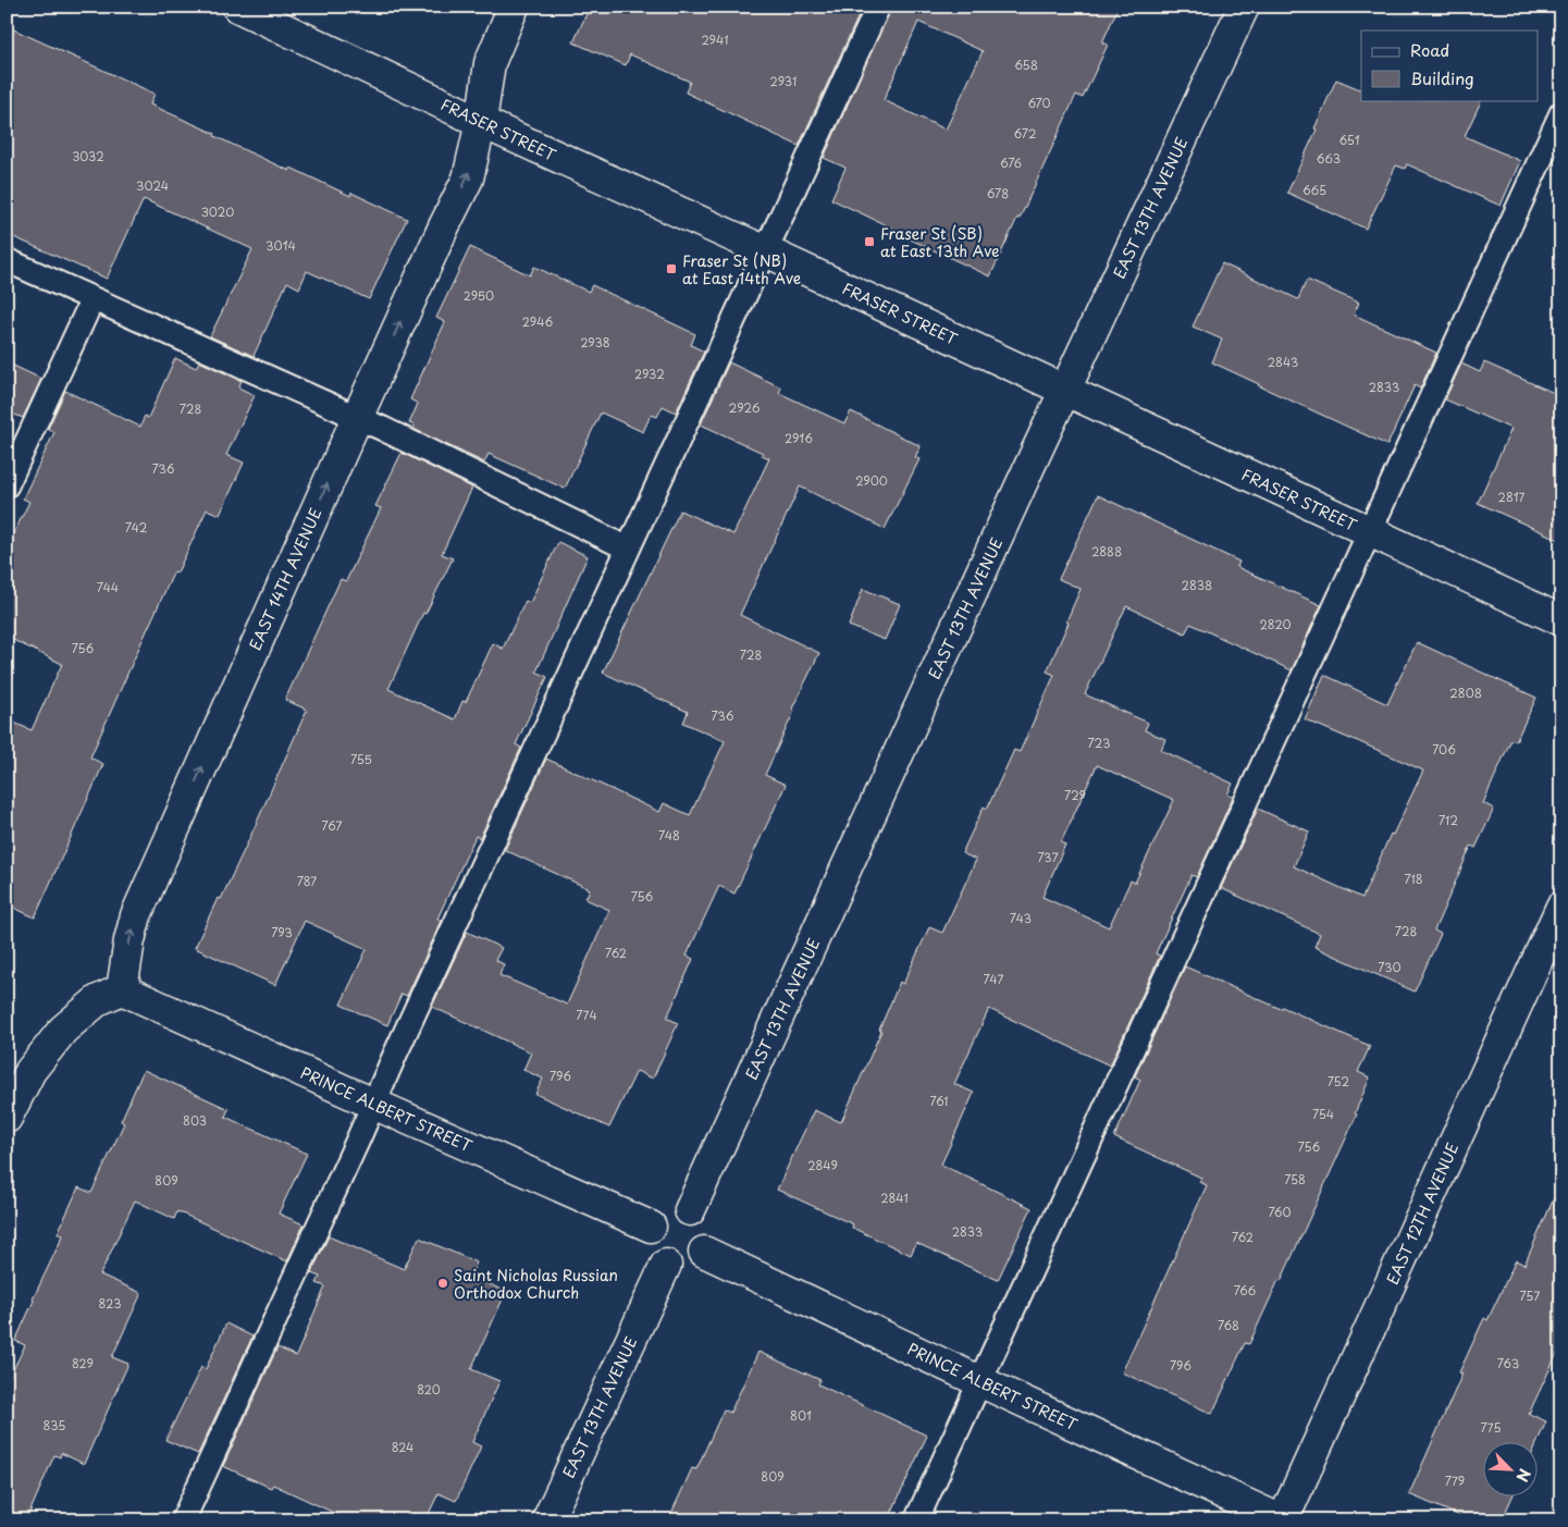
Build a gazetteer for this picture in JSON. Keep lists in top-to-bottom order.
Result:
{
  "streets": {
    "street": [
      "FRASER STREET",
      "EAST 13TH AVENUE",
      "EAST 14TH AVENUE",
      "PRINCE ALBERT STREET",
      "EAST 12TH AVENUE"
    ]
  },
  "crossings": [
    ["FRASER STREET", "EAST 13TH AVENUE"],
    ["FRASER STREET", "EAST 14TH AVENUE"],
    ["EAST 13TH AVENUE", "PRINCE ALBERT STREET"],
    ["EAST 14TH AVENUE", "PRINCE ALBERT STREET"],
    ["PRINCE ALBERT STREET", "EAST 12TH AVENUE"]
  ],
  "one_way": ["EAST 14TH AVENUE"],
  "places": {
    "transit": ["Fraser St (SB) at East 13th Ave", "Fraser St (NB) at East 14th Ave"],
    "other": ["Saint Nicholas Russian Orthodox Church"]
  },
  "house_numbers": [
    "2941",
    "658",
    "2931",
    "670",
    "672",
    "651",
    "3032",
    "663",
    "676",
    "3024",
    "665",
    "678",
    "3020",
    "3014",
    "2950",
    "2946",
    "2938",
    "2843",
    "2932",
    "2833",
    "2926",
    "728",
    "2916",
    "736",
    "2900",
    "2817",
    "742",
    "2888",
    "2838",
    "744",
    "2820",
    "756",
    "728",
    "2808",
    "736",
    "723",
    "706",
    "755",
    "729",
    "712",
    "767",
    "748",
    "737",
    "718",
    "787",
    "756",
    "743",
    "728",
    "793",
    "762",
    "730",
    "747",
    "774",
    "796",
    "752",
    "761",
    "754",
    "803",
    "756",
    "2849",
    "758",
    "809",
    "2841",
    "760",
    "2833",
    "762",
    "766",
    "757",
    "823",
    "768",
    "829",
    "763",
    "796",
    "820",
    "801",
    "835",
    "775",
    "824",
    "809",
    "779"
  ],
  "legend": ["Road", "Building"],
  "north": "bottom right"
}
